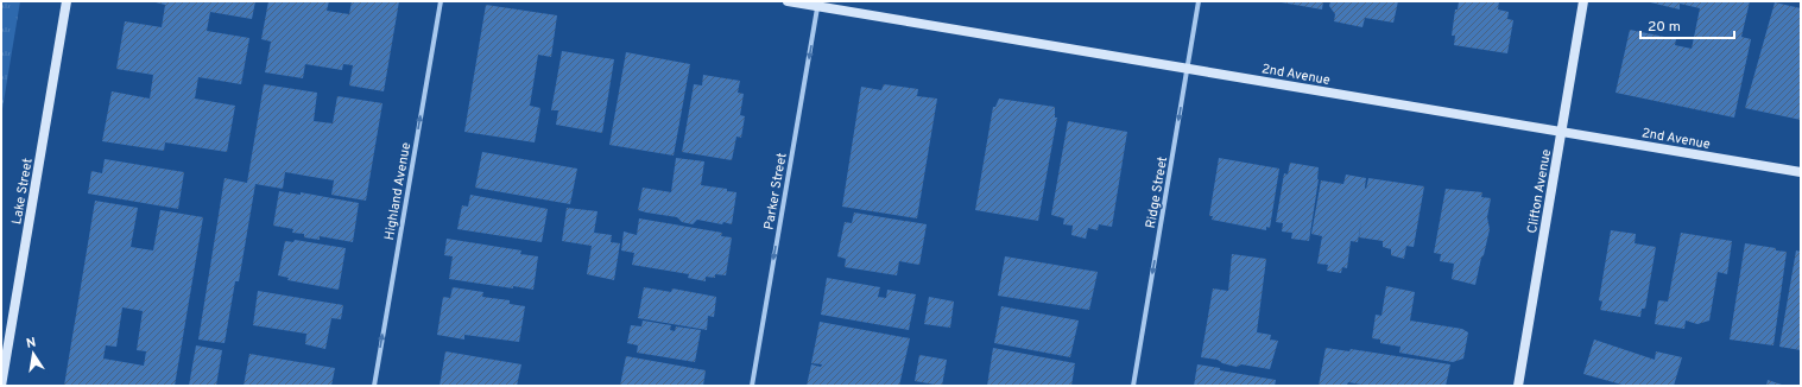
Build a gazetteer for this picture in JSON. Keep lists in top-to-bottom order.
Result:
{
  "streets": {
    "street": [
      "2nd Avenue",
      "Lake Street",
      "Highland Avenue",
      "Parker Street",
      "Clifton Avenue",
      "Ridge Street"
    ]
  },
  "crossings": [
    ["2nd Avenue", "Parker Street"],
    ["2nd Avenue", "Clifton Avenue"],
    ["2nd Avenue", "Ridge Street"]
  ],
  "one_way": ["Highland Avenue", "Parker Street", "Ridge Street"],
  "scale_bar": "20 m",
  "north": "top"
}
